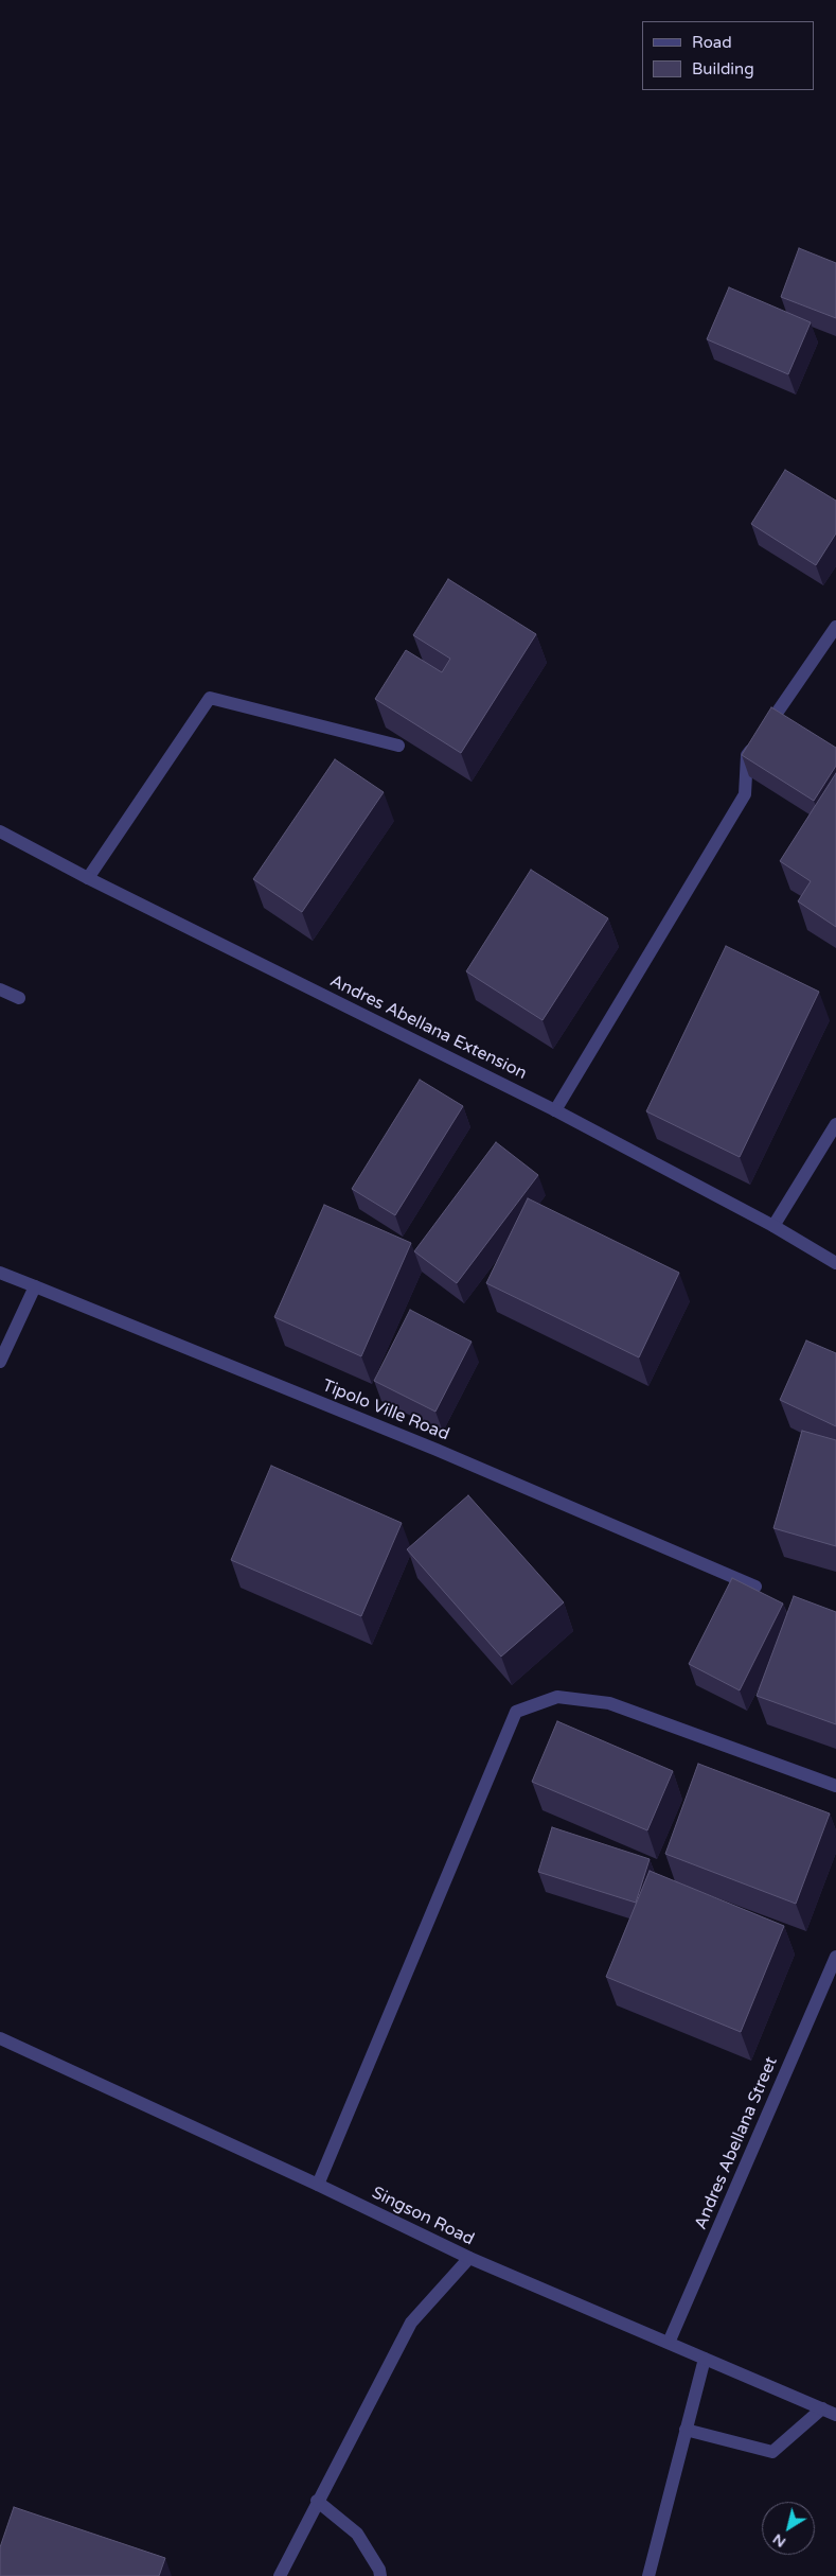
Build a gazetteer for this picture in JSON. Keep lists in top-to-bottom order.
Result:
{
  "streets": {
    "street": [
      "Andres Abellana Extension",
      "Tipolo Ville Road",
      "Andres Abellana Street",
      "Singson Road"
    ]
  },
  "crossings": [
    ["Andres Abellana Street", "Singson Road"]
  ],
  "legend": ["Road", "Building"],
  "north": "bottom left"
}
